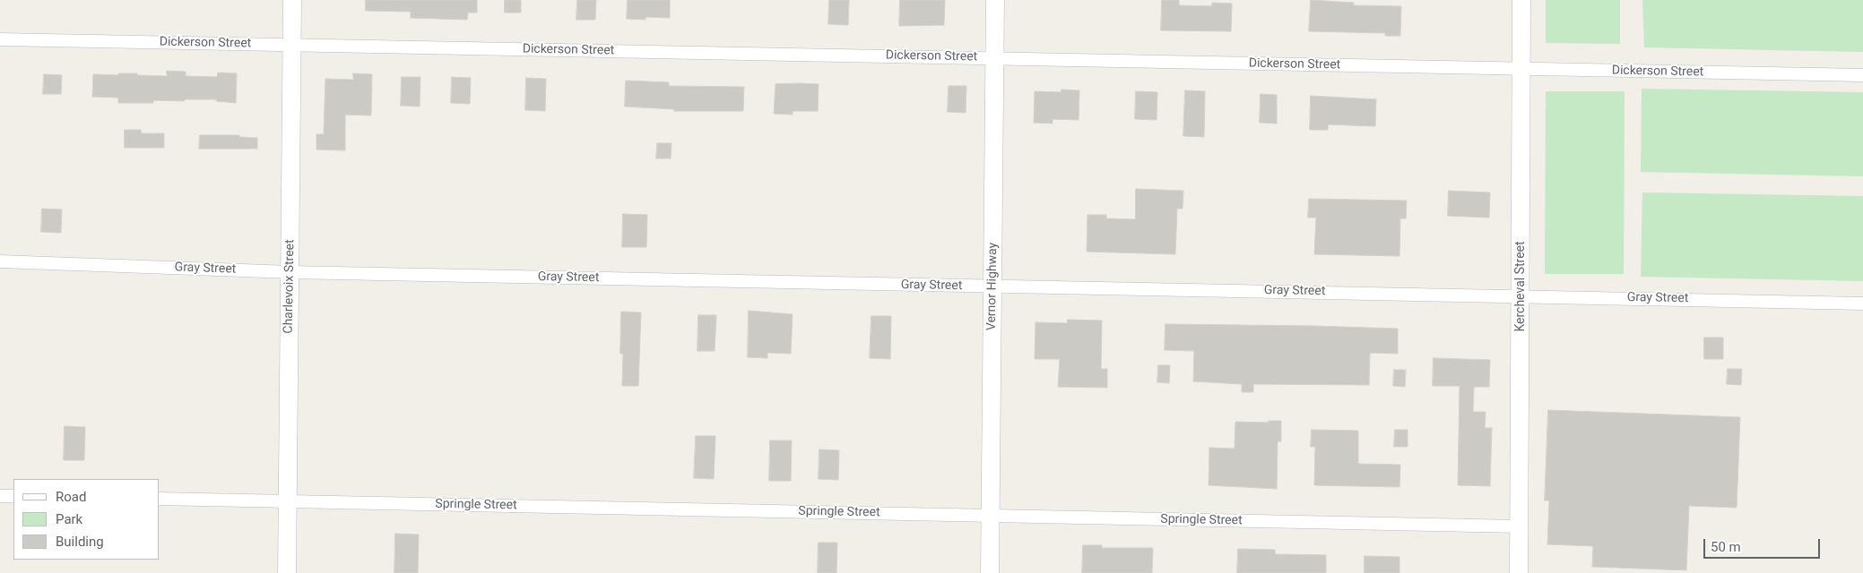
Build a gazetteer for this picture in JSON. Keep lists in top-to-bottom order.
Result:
{
  "streets": {
    "street": [
      "Dickerson Street",
      "Gray Street",
      "Charlevoix Street",
      "Vernor Highway",
      "Kercheval Street",
      "Springle Street"
    ]
  },
  "crossings": [
    ["Dickerson Street", "Charlevoix Street"],
    ["Dickerson Street", "Vernor Highway"],
    ["Dickerson Street", "Kercheval Street"],
    ["Gray Street", "Charlevoix Street"],
    ["Gray Street", "Vernor Highway"],
    ["Gray Street", "Kercheval Street"],
    ["Charlevoix Street", "Springle Street"],
    ["Vernor Highway", "Springle Street"],
    ["Kercheval Street", "Springle Street"]
  ],
  "legend": ["Road", "Park", "Building"],
  "scale_bar": "50 m"
}
